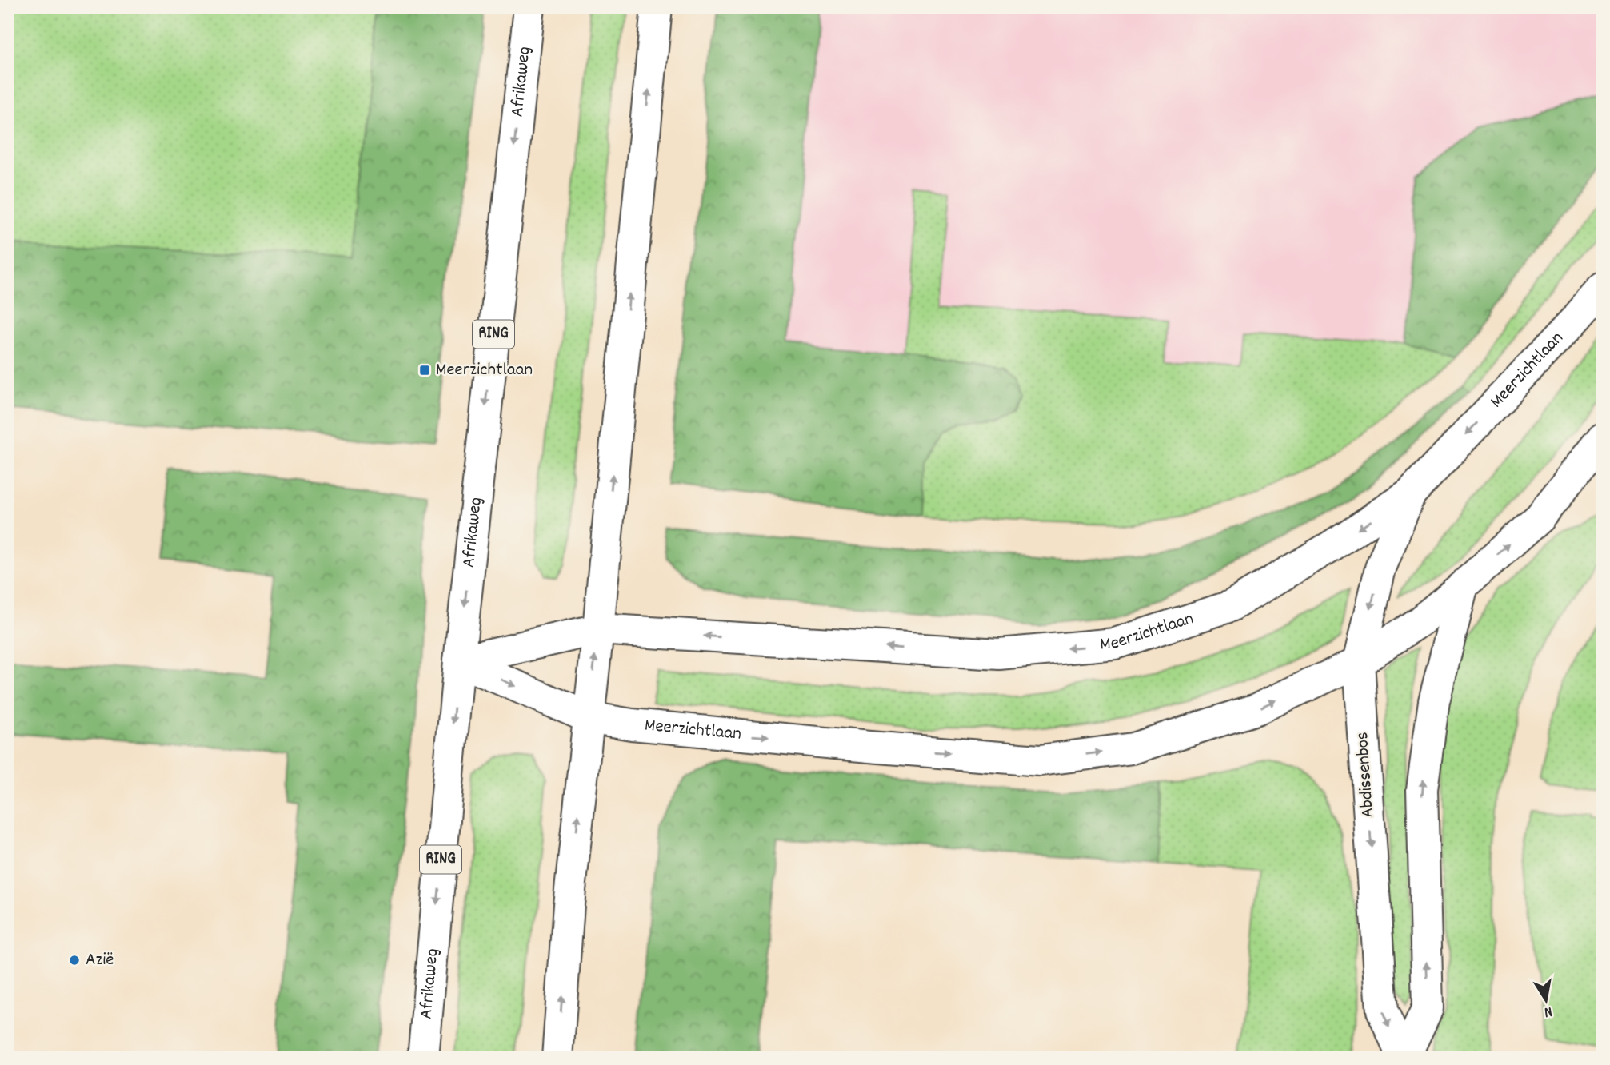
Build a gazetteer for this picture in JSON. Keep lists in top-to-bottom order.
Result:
{
  "streets": {
    "street": [
      "Afrikaweg",
      "RING",
      "Meerzichtlaan",
      "Abdissenbos"
    ]
  },
  "crossings": [
    ["Afrikaweg", "Meerzichtlaan"],
    ["Meerzichtlaan", "Abdissenbos"]
  ],
  "places": {
    "transit": ["Meerzichtlaan"],
    "other": ["Azië"]
  },
  "north": "bottom"
}
